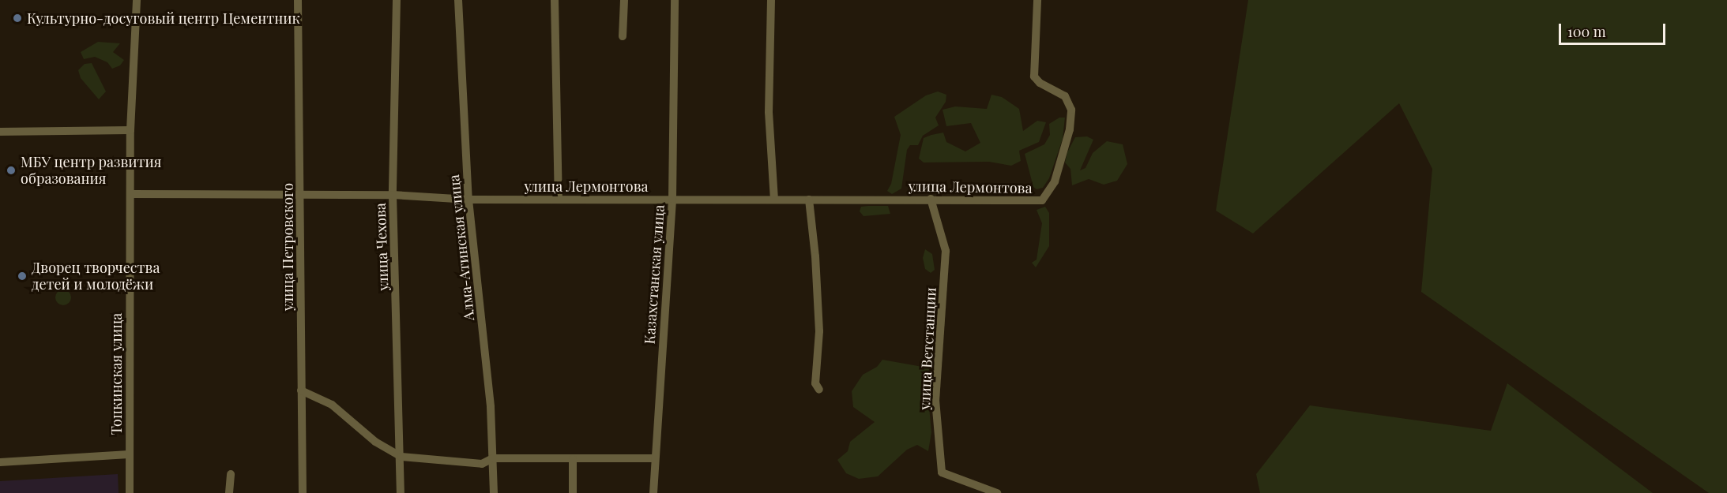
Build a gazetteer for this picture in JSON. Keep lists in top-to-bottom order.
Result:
{
  "streets": {
    "street": [
      "улица Лермонтова",
      "улица Петровского",
      "улица Чехова",
      "Алма-Атинская улица",
      "Казахстанская улица",
      "улица Ветстанции",
      "Топкинская улица"
    ]
  },
  "crossings": [
    ["улица Лермонтова", "улица Петровского"],
    ["улица Лермонтова", "улица Чехова"],
    ["улица Лермонтова", "Алма-Атинская улица"],
    ["улица Лермонтова", "Казахстанская улица"],
    ["улица Лермонтова", "улица Ветстанции"],
    ["улица Лермонтова", "Топкинская улица"]
  ],
  "places": ["Культурно-досуговый центр Цементник", "МБУ центр развития образования", "Дворец творчества детей и молодёжи"],
  "scale_bar": "100 m"
}
